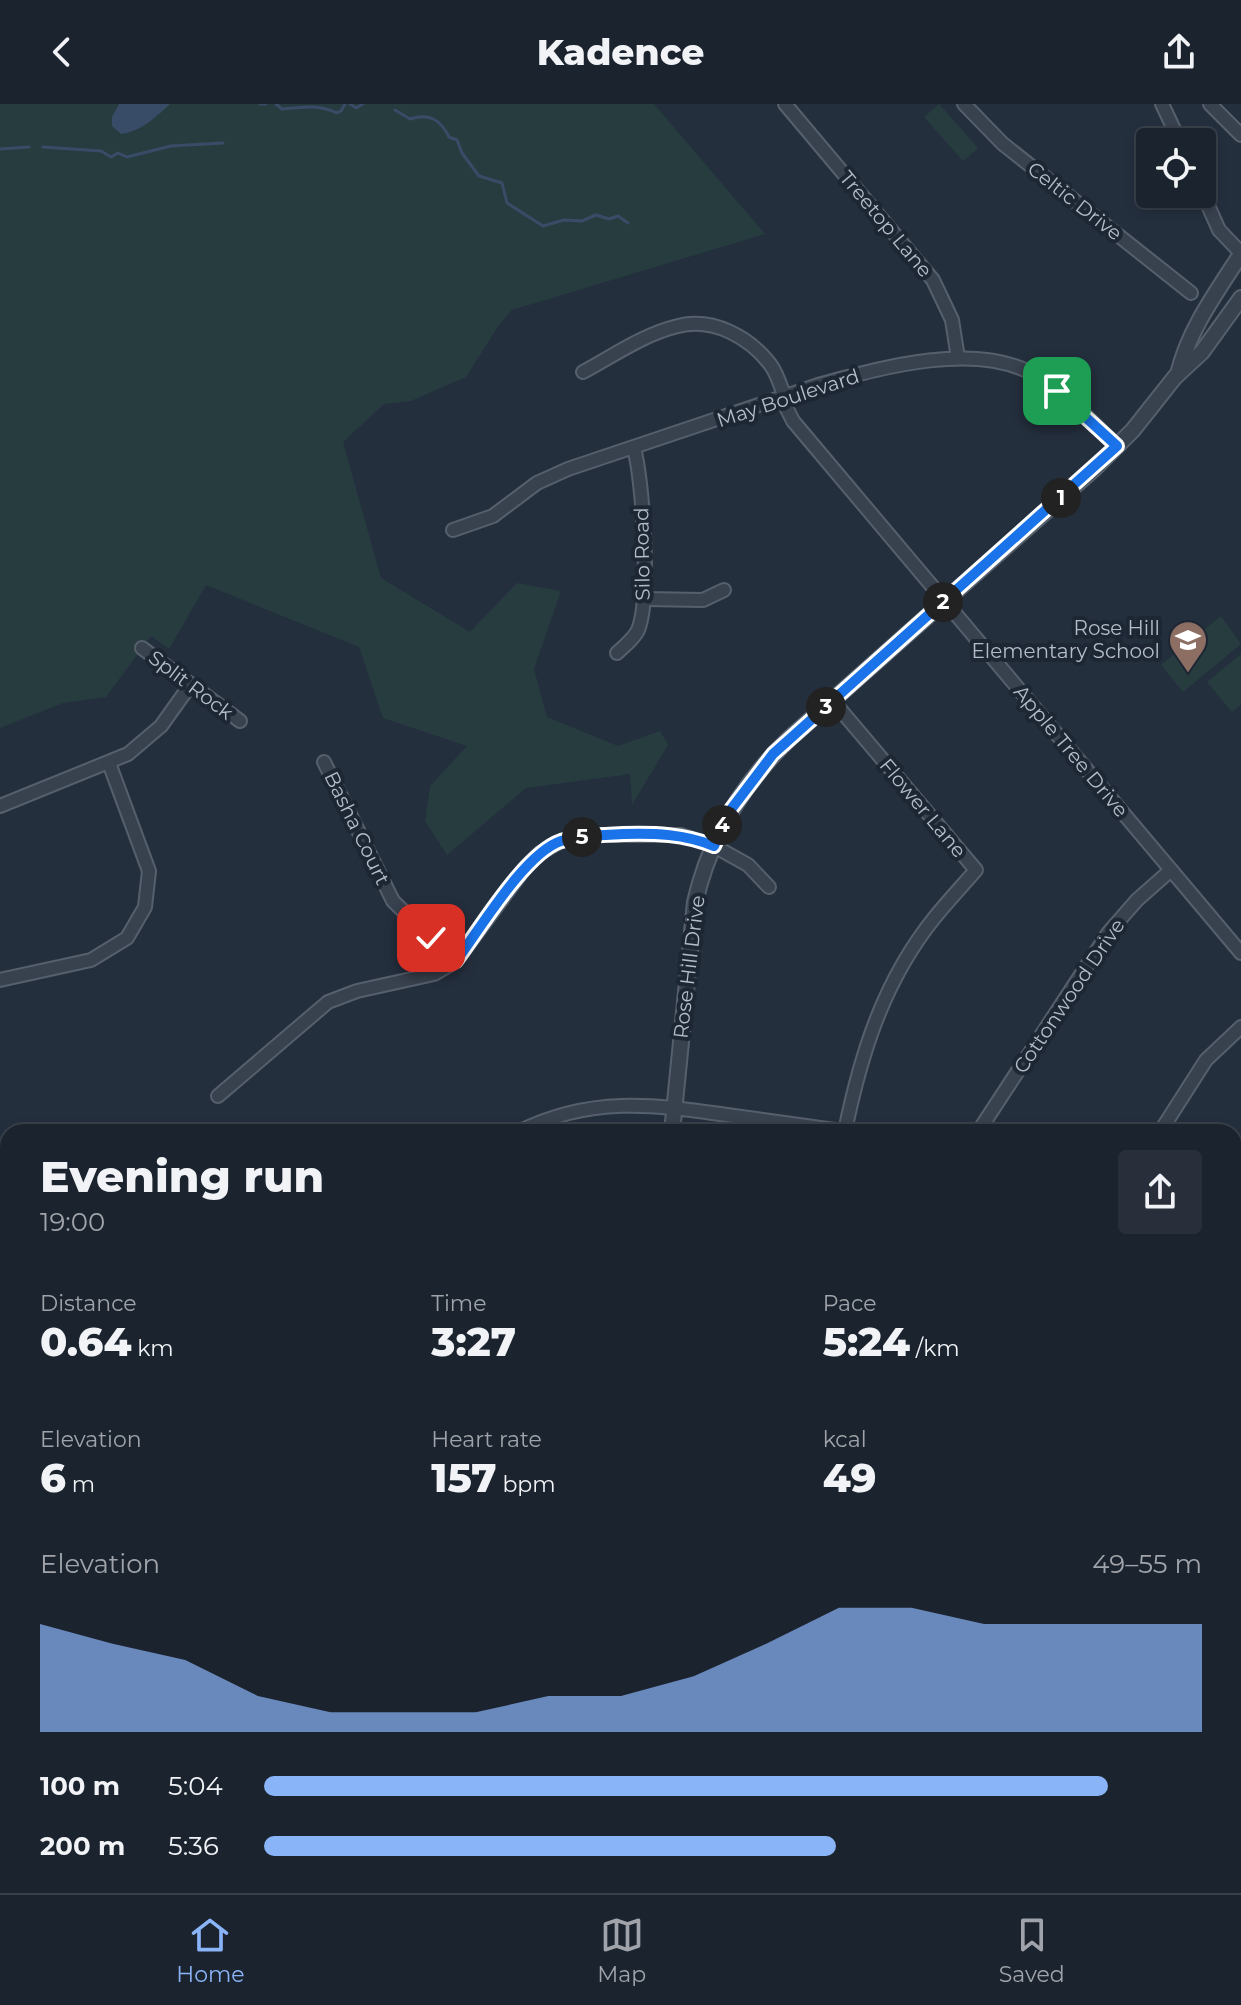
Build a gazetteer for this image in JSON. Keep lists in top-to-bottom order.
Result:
{
  "streets": {
    "street": [
      "Celtic Drive",
      "Treetop Lane",
      "May Boulevard",
      "Silo Road",
      "Split Rock",
      "Apple Tree Drive",
      "Flower Lane",
      "Basha Court",
      "Rose Hill Drive",
      "Cottonwood Drive"
    ]
  },
  "crossings": [
    ["Treetop Lane", "May Boulevard"],
    ["May Boulevard", "Silo Road"],
    ["May Boulevard", "Apple Tree Drive"],
    ["May Boulevard", "Rose Hill Drive"],
    ["Apple Tree Drive", "Rose Hill Drive"],
    ["Apple Tree Drive", "Cottonwood Drive"],
    ["Flower Lane", "Rose Hill Drive"]
  ],
  "places": {
    "school or university": ["Rose Hill Elementary School"]
  },
  "page": {
    "header": "Kadence",
    "pins": [
      "1",
      "2",
      "3",
      "4",
      "5"
    ],
    "heading": ["Evening run", "19:00"],
    "stats": [
      ["Distance", "0.64 km"],
      ["Time", "3:27"],
      ["Pace", "5:24 /km"],
      ["Elevation", "6 m"],
      ["Heart rate", "157 bpm"],
      ["kcal", "49"]
    ],
    "chart": ["Elevation", "49–55 m"],
    "list": [
      {
        "name": "100 m",
        "note": "5:04"
      },
      {
        "name": "200 m",
        "note": "5:36"
      }
    ],
    "tabs": ["Home", "Map", "Saved"]
  }
}
